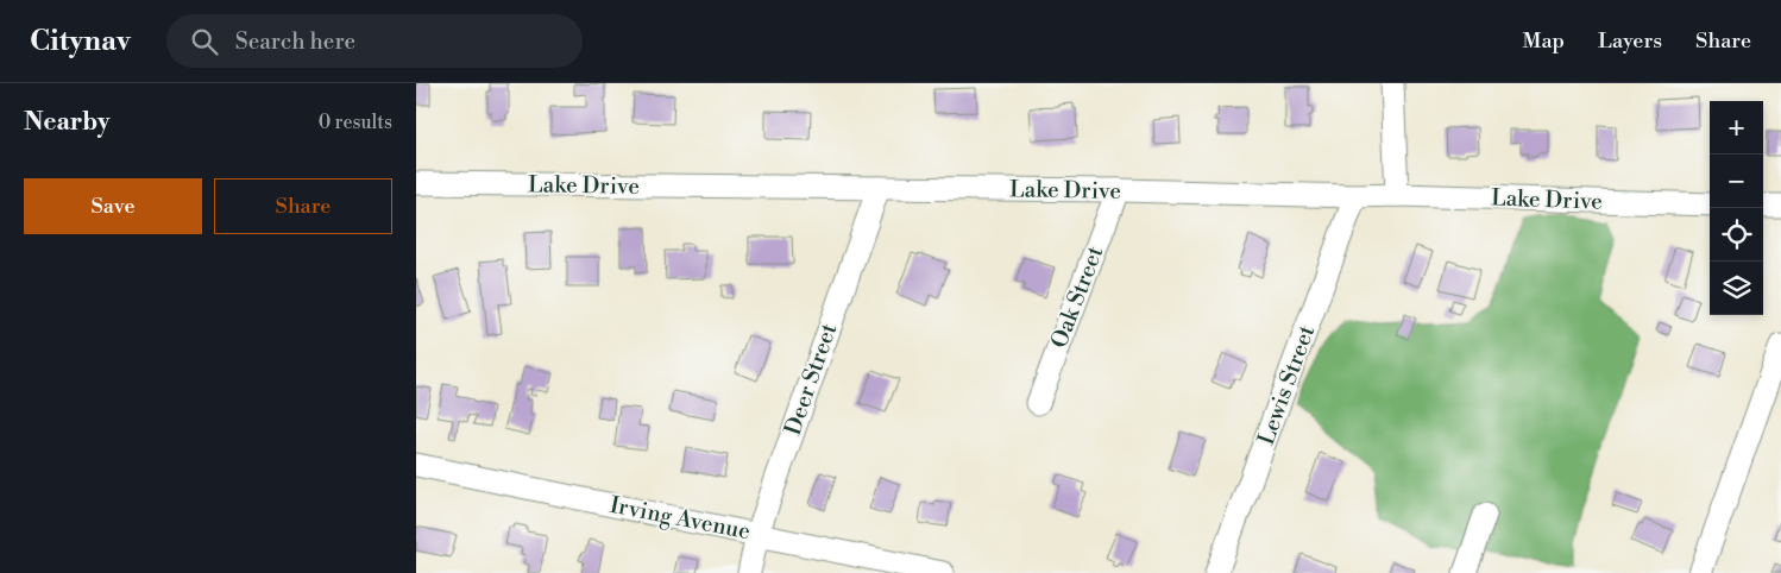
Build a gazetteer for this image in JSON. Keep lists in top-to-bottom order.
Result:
{
  "streets": {
    "street": [
      "Lake Drive",
      "Oak Street",
      "Deer Street",
      "Lewis Street",
      "Irving Avenue"
    ]
  },
  "crossings": [
    ["Lake Drive", "Oak Street"],
    ["Lake Drive", "Deer Street"],
    ["Lake Drive", "Lewis Street"],
    ["Deer Street", "Irving Avenue"]
  ],
  "page": {
    "header": "Citynav",
    "search": "Search here",
    "nav": ["Map", "Layers", "Share"],
    "heading": ["Nearby", "0 results"],
    "map_buttons": ["+", "−"],
    "buttons": ["Save", "Share"]
  }
}
